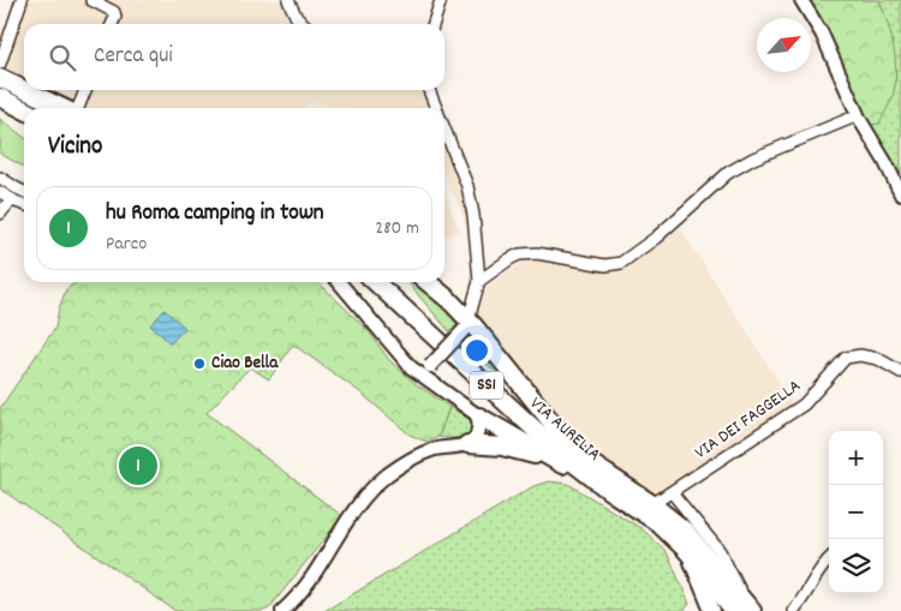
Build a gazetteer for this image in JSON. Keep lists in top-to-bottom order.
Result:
{
  "streets": {
    "main road": ["SS1", "VIA AURELIA"],
    "street": ["VIA DEI FAGGELLA"]
  },
  "places": ["Ciao Bella"],
  "north": "top right",
  "page": {
    "search": "Cerca qui",
    "heading": "Vicino",
    "list": [
      {
        "mark": "1",
        "name": "hu Roma camping in town",
        "note": "Parco",
        "value": "280 m"
      }
    ],
    "map_buttons": ["+", "−"],
    "pins": "1"
  }
}
